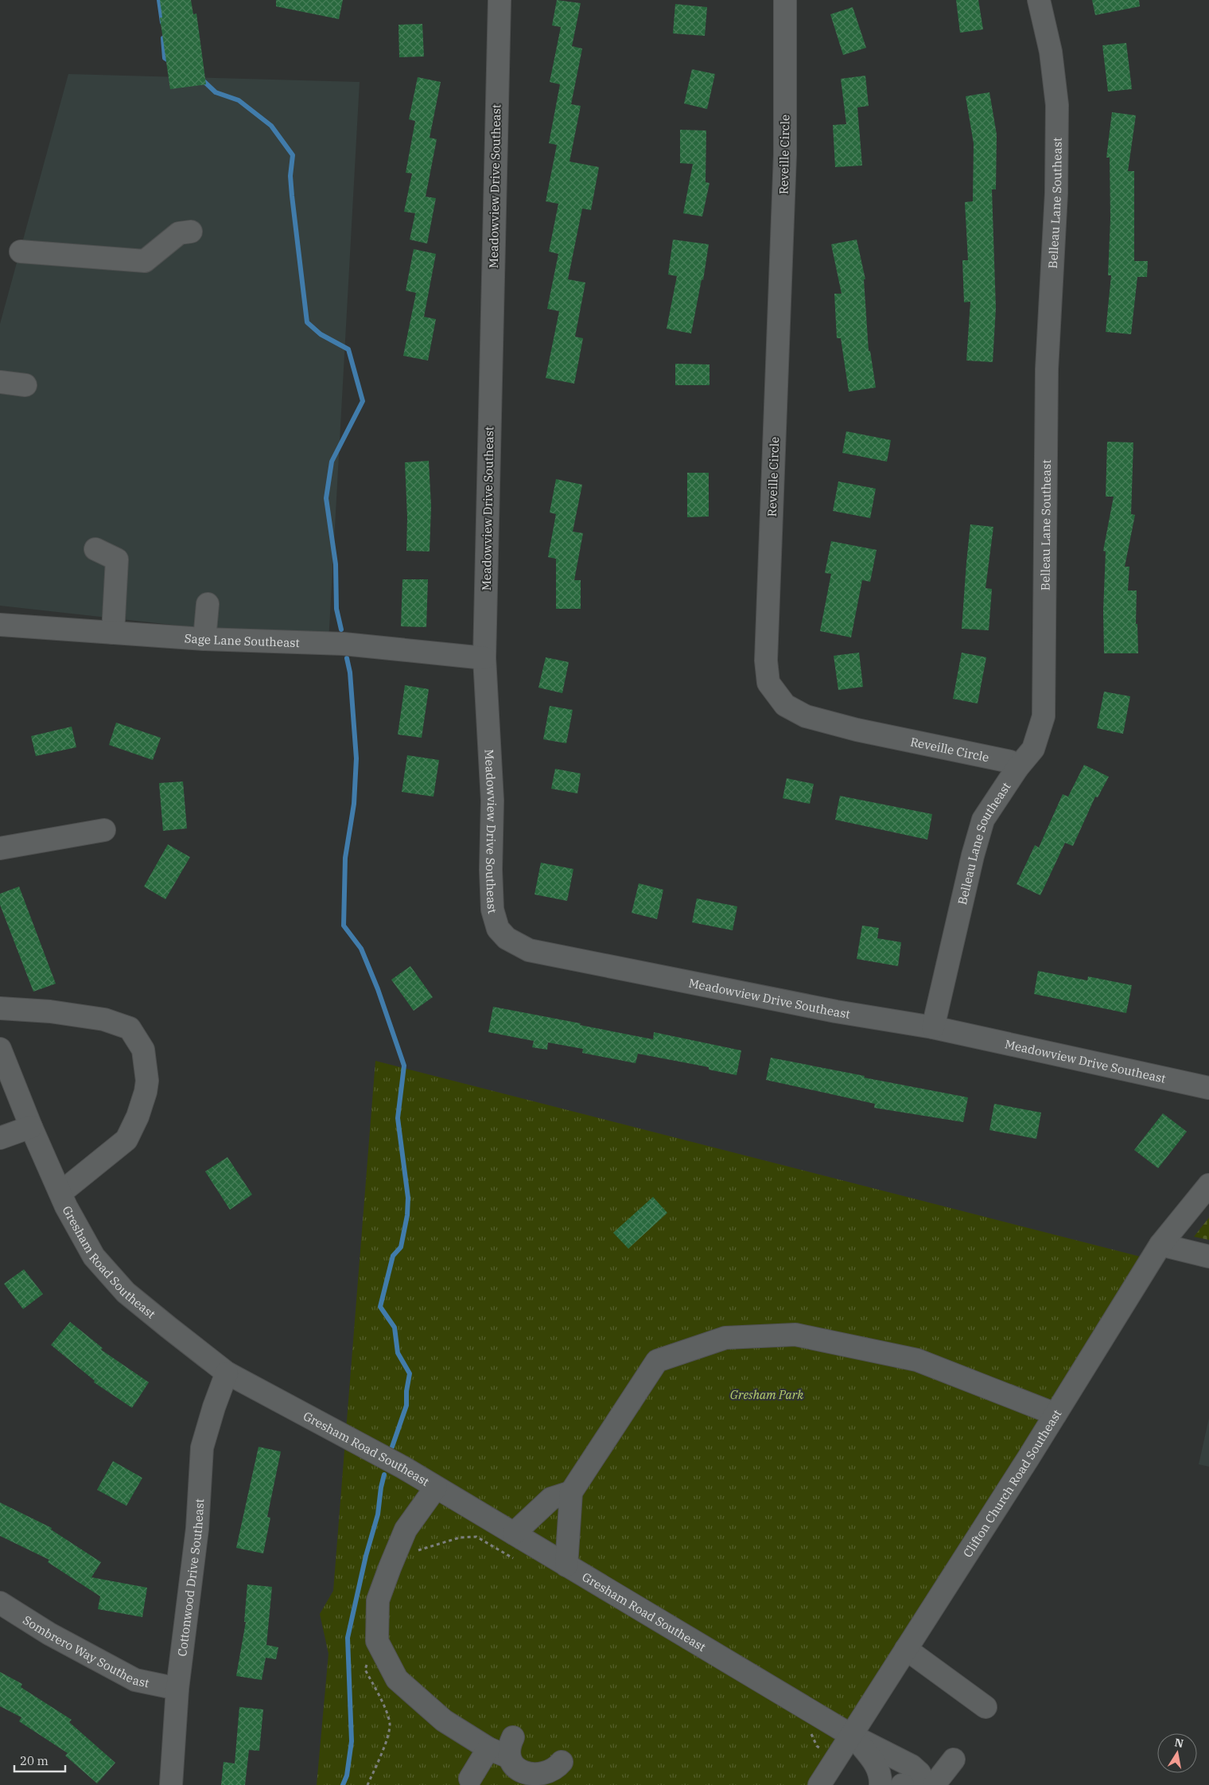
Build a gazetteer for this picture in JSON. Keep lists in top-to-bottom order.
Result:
{
  "streets": {
    "street": [
      "Reveille Circle",
      "Meadowview Drive Southeast",
      "Belleau Lane Southeast",
      "Sage Lane Southeast",
      "Gresham Road Southeast",
      "Clifton Church Road Southeast",
      "Cottonwood Drive Southeast",
      "Sombrero Way Southeast"
    ]
  },
  "crossings": [
    ["Reveille Circle", "Belleau Lane Southeast"],
    ["Meadowview Drive Southeast", "Belleau Lane Southeast"],
    ["Meadowview Drive Southeast", "Sage Lane Southeast"],
    ["Gresham Road Southeast", "Clifton Church Road Southeast"],
    ["Gresham Road Southeast", "Cottonwood Drive Southeast"],
    ["Cottonwood Drive Southeast", "Sombrero Way Southeast"]
  ],
  "parks": ["Gresham Park"],
  "scale_bar": "20 m",
  "north": "top"
}
